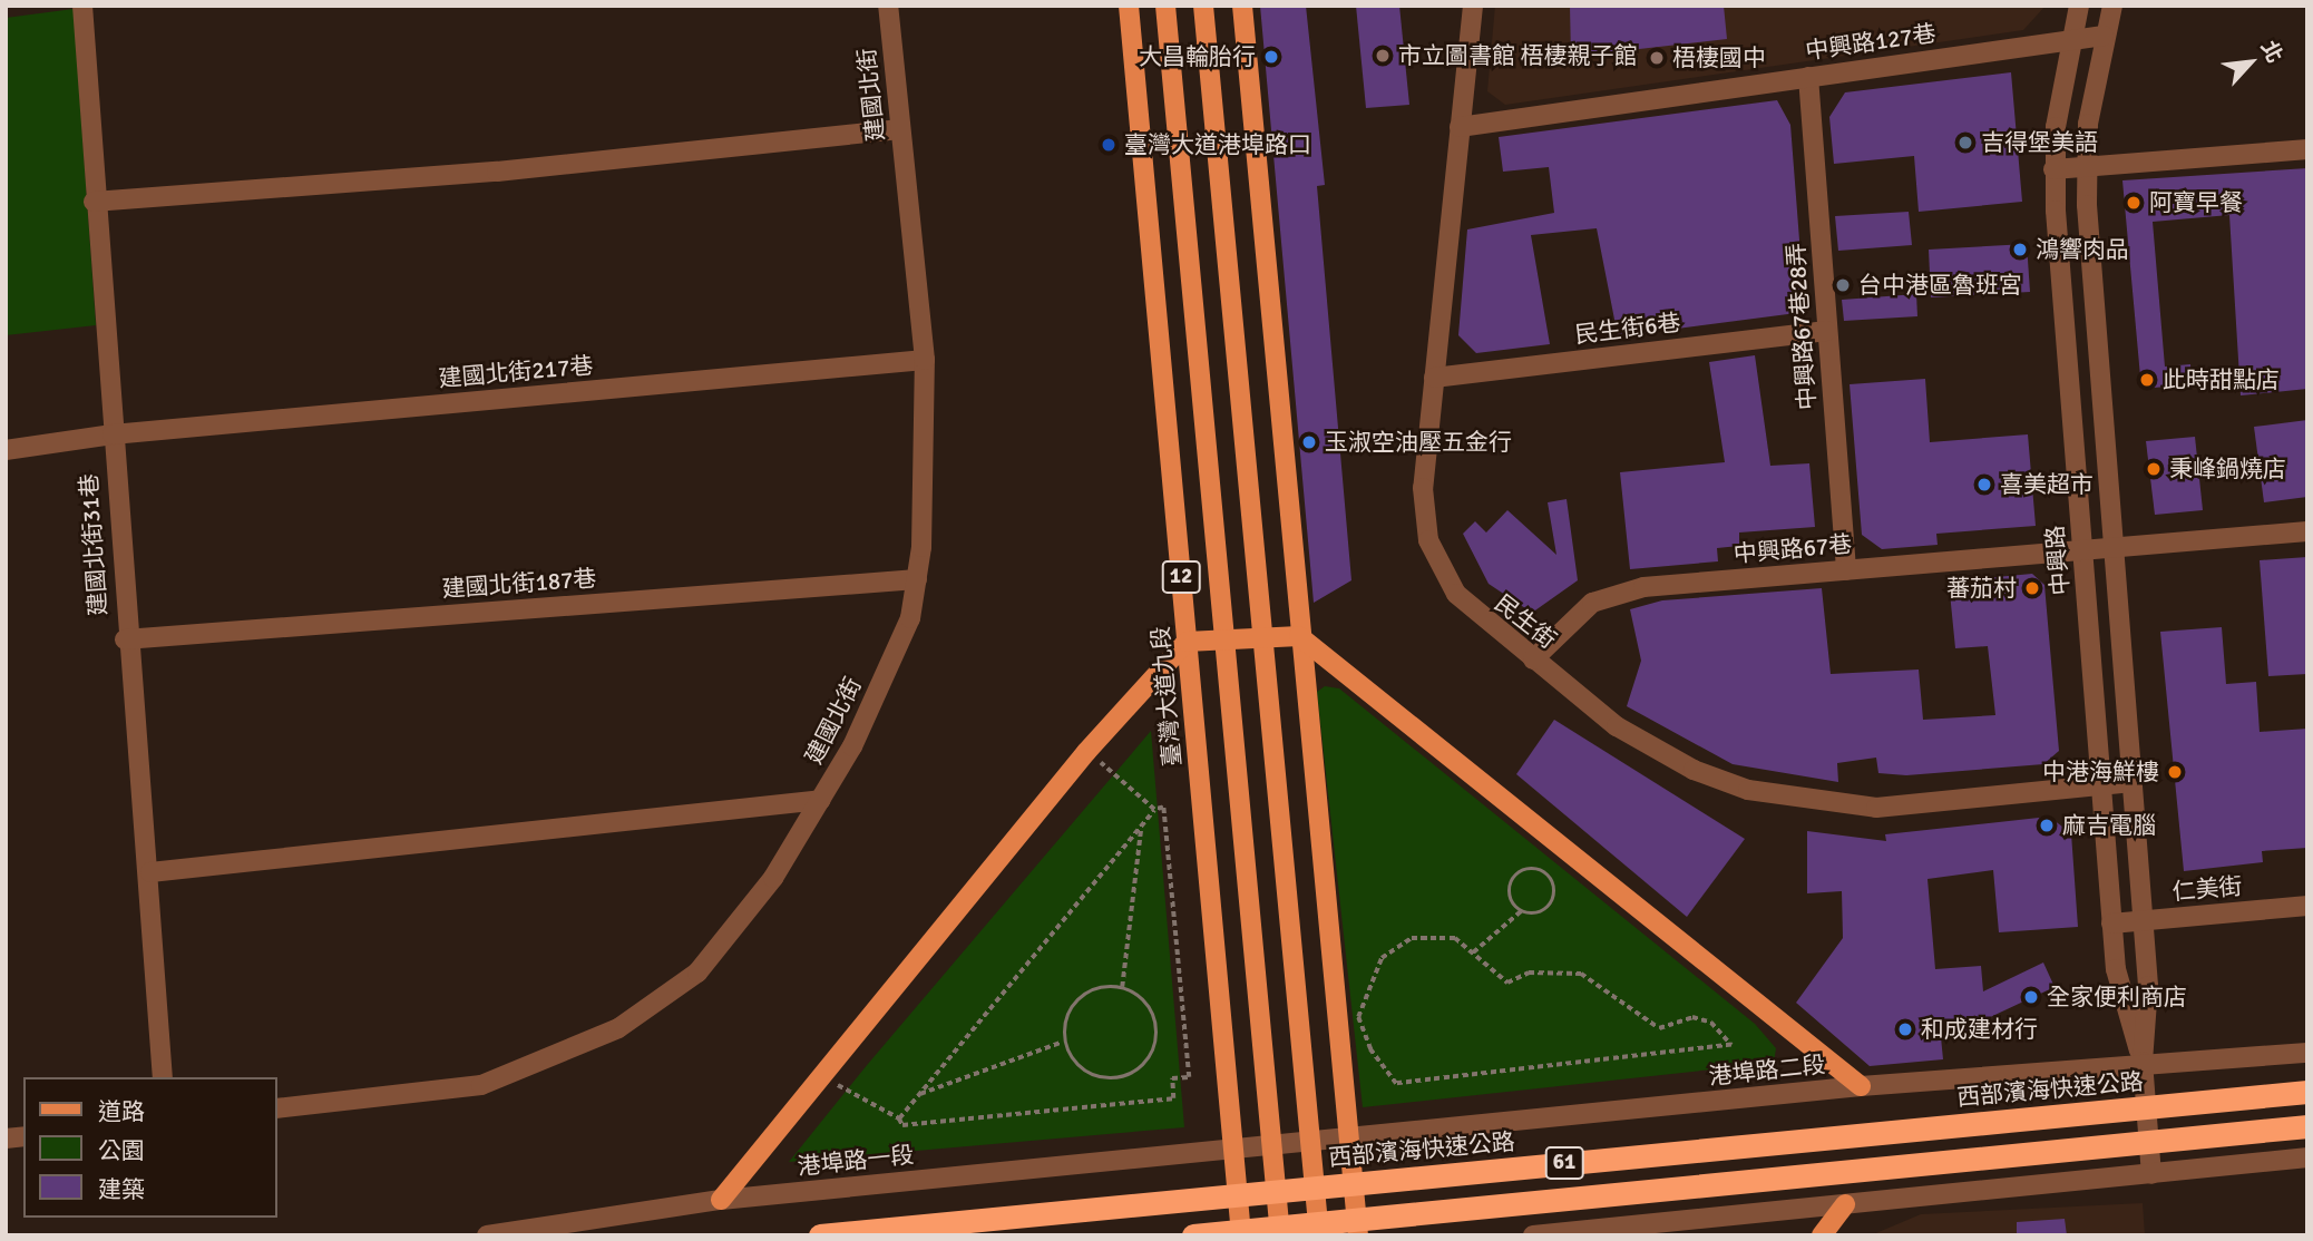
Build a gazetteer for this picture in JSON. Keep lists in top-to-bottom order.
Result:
{
  "streets": {
    "highway": ["西部濱海快速公路", "61"],
    "main road": ["12", "臺灣大道九段"],
    "street": [
      "中興路127巷",
      "建國北街",
      "中興路67巷28弄",
      "民生街6巷",
      "建國北街217巷",
      "建國北街31巷",
      "中興路67巷",
      "中興路",
      "建國北街187巷",
      "民生街",
      "仁美街",
      "港埠路二段",
      "港埠路一段"
    ]
  },
  "crossings": [
    ["中興路127巷", "中興路67巷28弄"],
    ["中興路127巷", "中興路"],
    ["中興路127巷", "民生街"],
    ["建國北街", "建國北街217巷"],
    ["建國北街", "建國北街187巷"],
    ["中興路67巷28弄", "民生街6巷"],
    ["中興路67巷28弄", "中興路67巷"],
    ["民生街6巷", "民生街"],
    ["建國北街217巷", "建國北街31巷"],
    ["建國北街31巷", "建國北街187巷"],
    ["中興路67巷", "中興路"],
    ["中興路67巷", "民生街"],
    ["中興路", "民生街"],
    ["中興路", "仁美街"],
    ["中興路", "港埠路二段"],
    ["12", "臺灣大道九段"],
    ["12", "港埠路二段"],
    ["12", "港埠路一段"],
    ["臺灣大道九段", "港埠路二段"],
    ["臺灣大道九段", "港埠路一段"],
    ["港埠路二段", "港埠路一段"]
  ],
  "places": [
    "市立圖書館 梧棲親子館",
    "大昌輪胎行",
    "梧棲國中",
    "吉得堡美語",
    "臺灣大道港埠路口",
    "阿寶早餐",
    "鴻響肉品",
    "台中港區魯班宮",
    "此時甜點店",
    "玉淑空油壓五金行",
    "秉峰鍋燒店",
    "喜美超市",
    "蕃茄村",
    "中港海鮮樓",
    "麻吉電腦",
    "全家便利商店",
    "和成建材行"
  ],
  "legend": ["道路", "公園", "建築"],
  "north": "top right"
}
